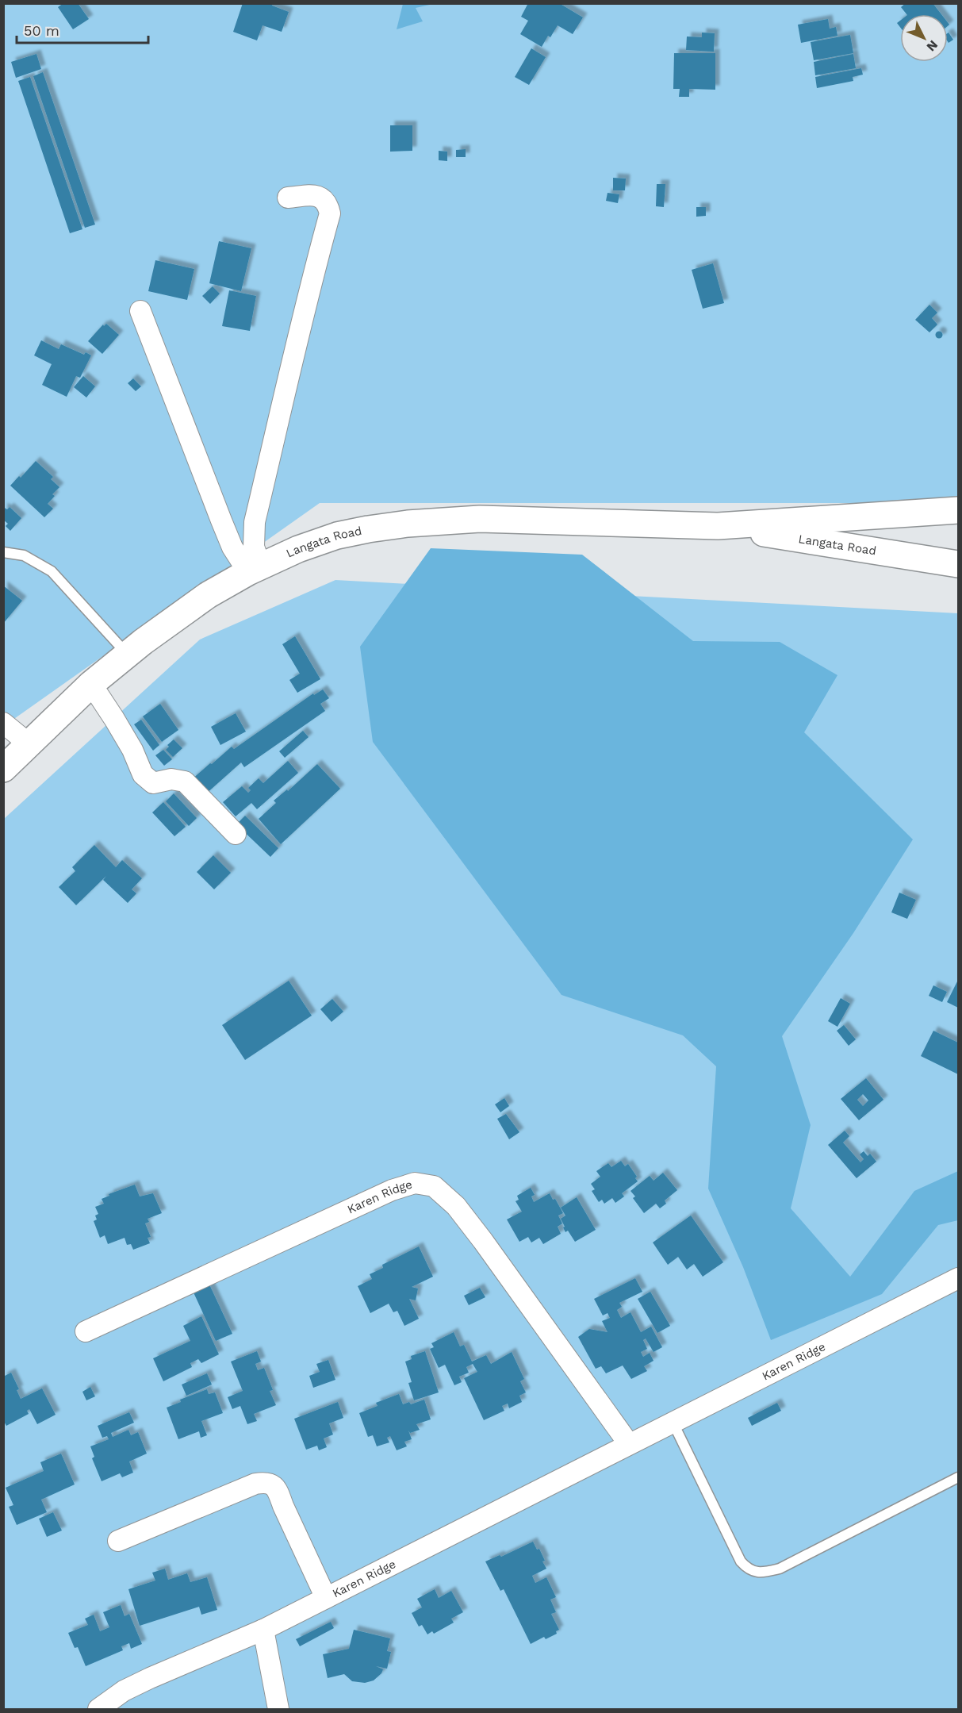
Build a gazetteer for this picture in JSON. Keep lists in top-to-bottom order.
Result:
{
  "streets": {
    "main road": ["Langata Road"],
    "street": ["Karen Ridge"]
  },
  "scale_bar": "50 m",
  "north": "bottom right"
}
